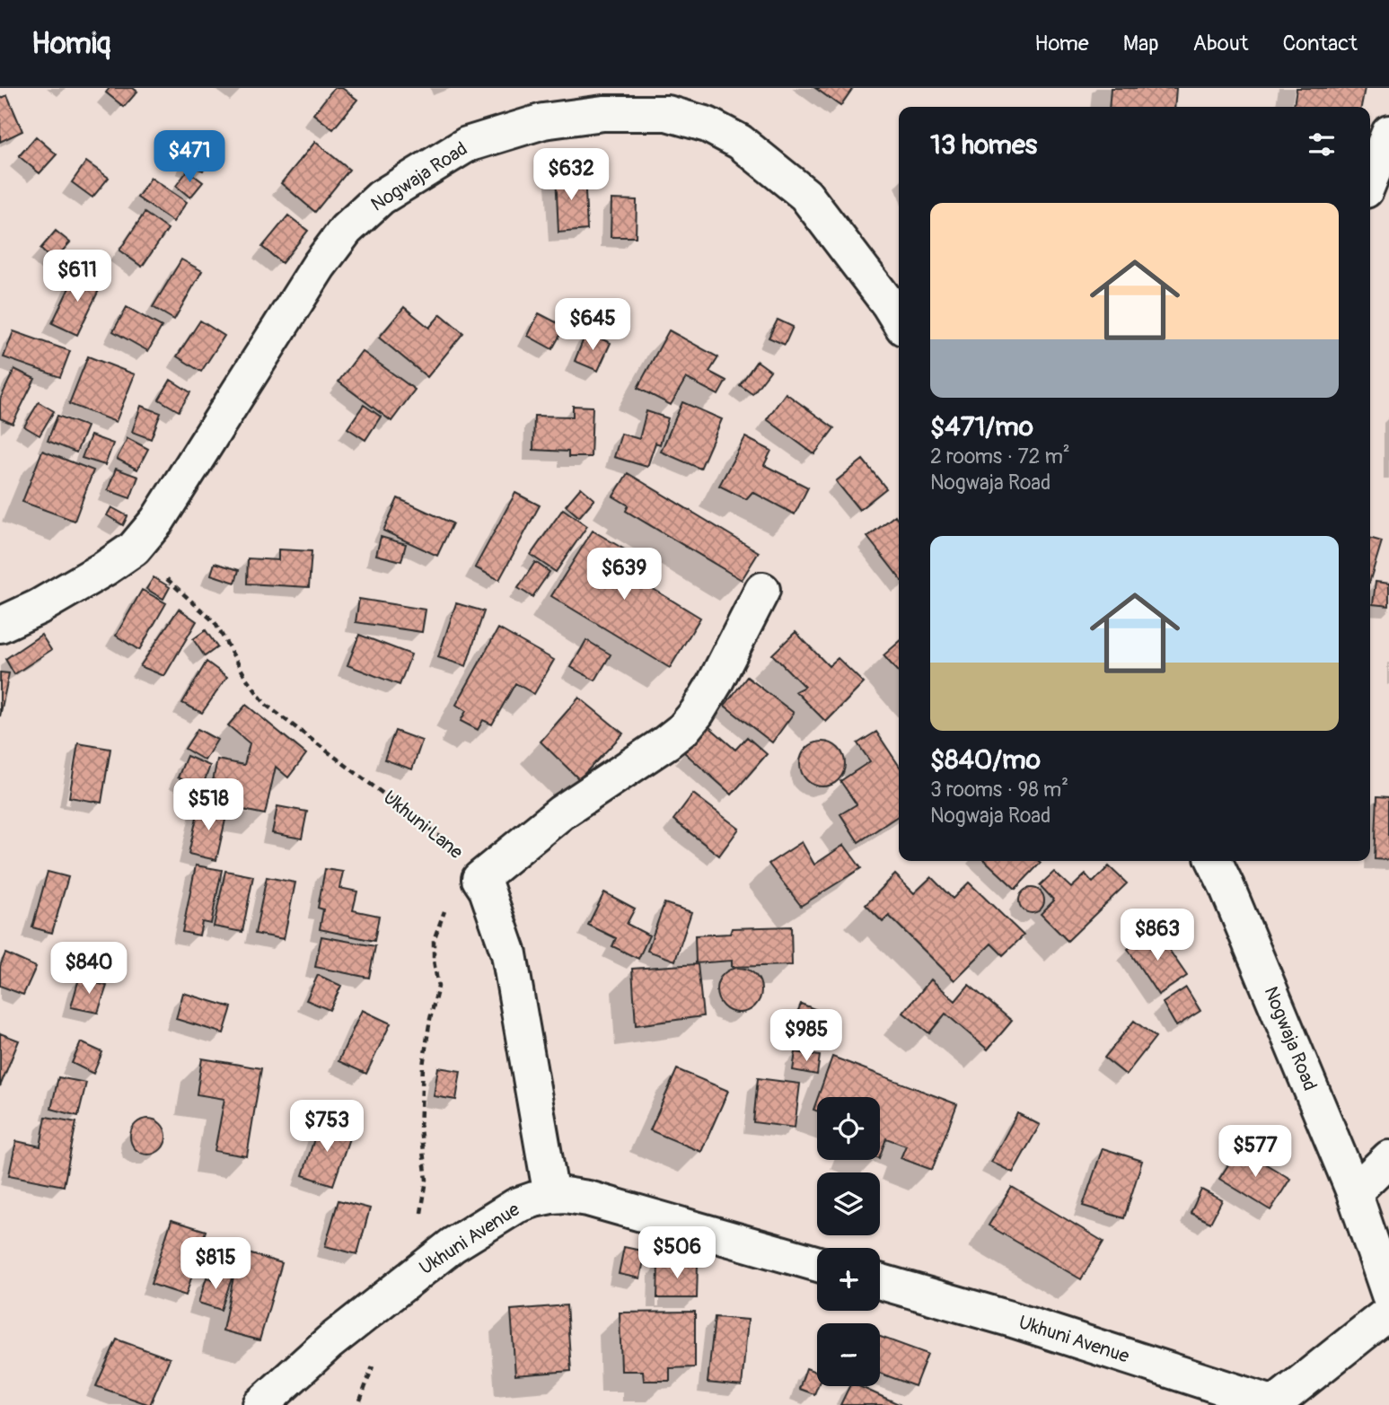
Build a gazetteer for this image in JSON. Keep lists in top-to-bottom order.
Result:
{
  "streets": {
    "street": ["Nogwaja Road", "Ukhuni Avenue"],
    "path": ["Ukhuni Lane"]
  },
  "crossings": [
    ["Nogwaja Road", "Ukhuni Lane"]
  ],
  "page": {
    "header": "Homiq",
    "nav": [
      "Home",
      "Map",
      "About",
      "Contact"
    ],
    "heading": "13 homes",
    "price": [
      "$471",
      "$632",
      "$611",
      "$645",
      "$639",
      "$518",
      "$863",
      "$840",
      "$985",
      "$753",
      "$577",
      "$506",
      "$815"
    ],
    "list": [
      {
        "name": "$471/mo",
        "note": "2 rooms · 72 m² · Nogwaja Road"
      },
      {
        "name": "$840/mo",
        "note": "3 rooms · 98 m² · Nogwaja Road"
      }
    ],
    "map_buttons": ["+", "−"]
  }
}
